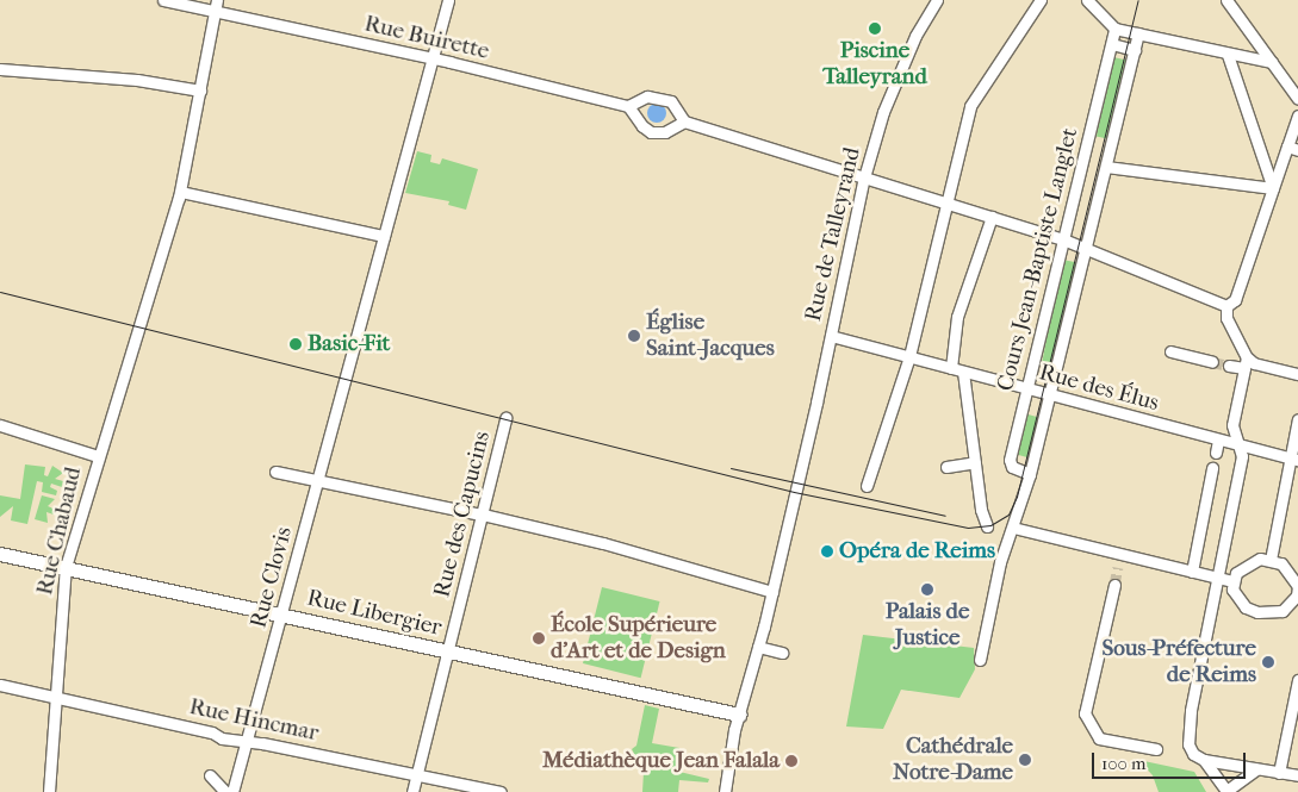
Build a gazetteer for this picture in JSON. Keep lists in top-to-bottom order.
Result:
{
  "streets": {
    "street": [
      "Rue Buirette",
      "Rue de Talleyrand",
      "Cours Jean-Baptiste Langlet",
      "Rue des Élus",
      "Rue des Capucins",
      "Rue Chabaud",
      "Rue Clovis",
      "Rue Libergier",
      "Rue Hincmar"
    ]
  },
  "crossings": [
    ["Rue Buirette", "Rue Chabaud"],
    ["Rue Buirette", "Rue Clovis"],
    ["Rue de Talleyrand", "Rue des Élus"],
    ["Rue de Talleyrand", "Rue Libergier"],
    ["Cours Jean-Baptiste Langlet", "Rue des Élus"],
    ["Rue des Capucins", "Rue Libergier"],
    ["Rue des Capucins", "Rue Hincmar"],
    ["Rue Chabaud", "Rue Libergier"],
    ["Rue Chabaud", "Rue Hincmar"],
    ["Rue Clovis", "Rue Libergier"],
    ["Rue Clovis", "Rue Hincmar"]
  ],
  "places": [
    "Piscine Talleyrand",
    "Église Saint-Jacques",
    "Basic-Fit",
    "Opéra de Reims",
    "Palais de Justice",
    "École Supérieure d'Art et de Design",
    "Sous-Préfecture de Reims",
    "Cathédrale Notre-Dame",
    "Médiathèque Jean Falala"
  ],
  "scale_bar": "100 m"
}
